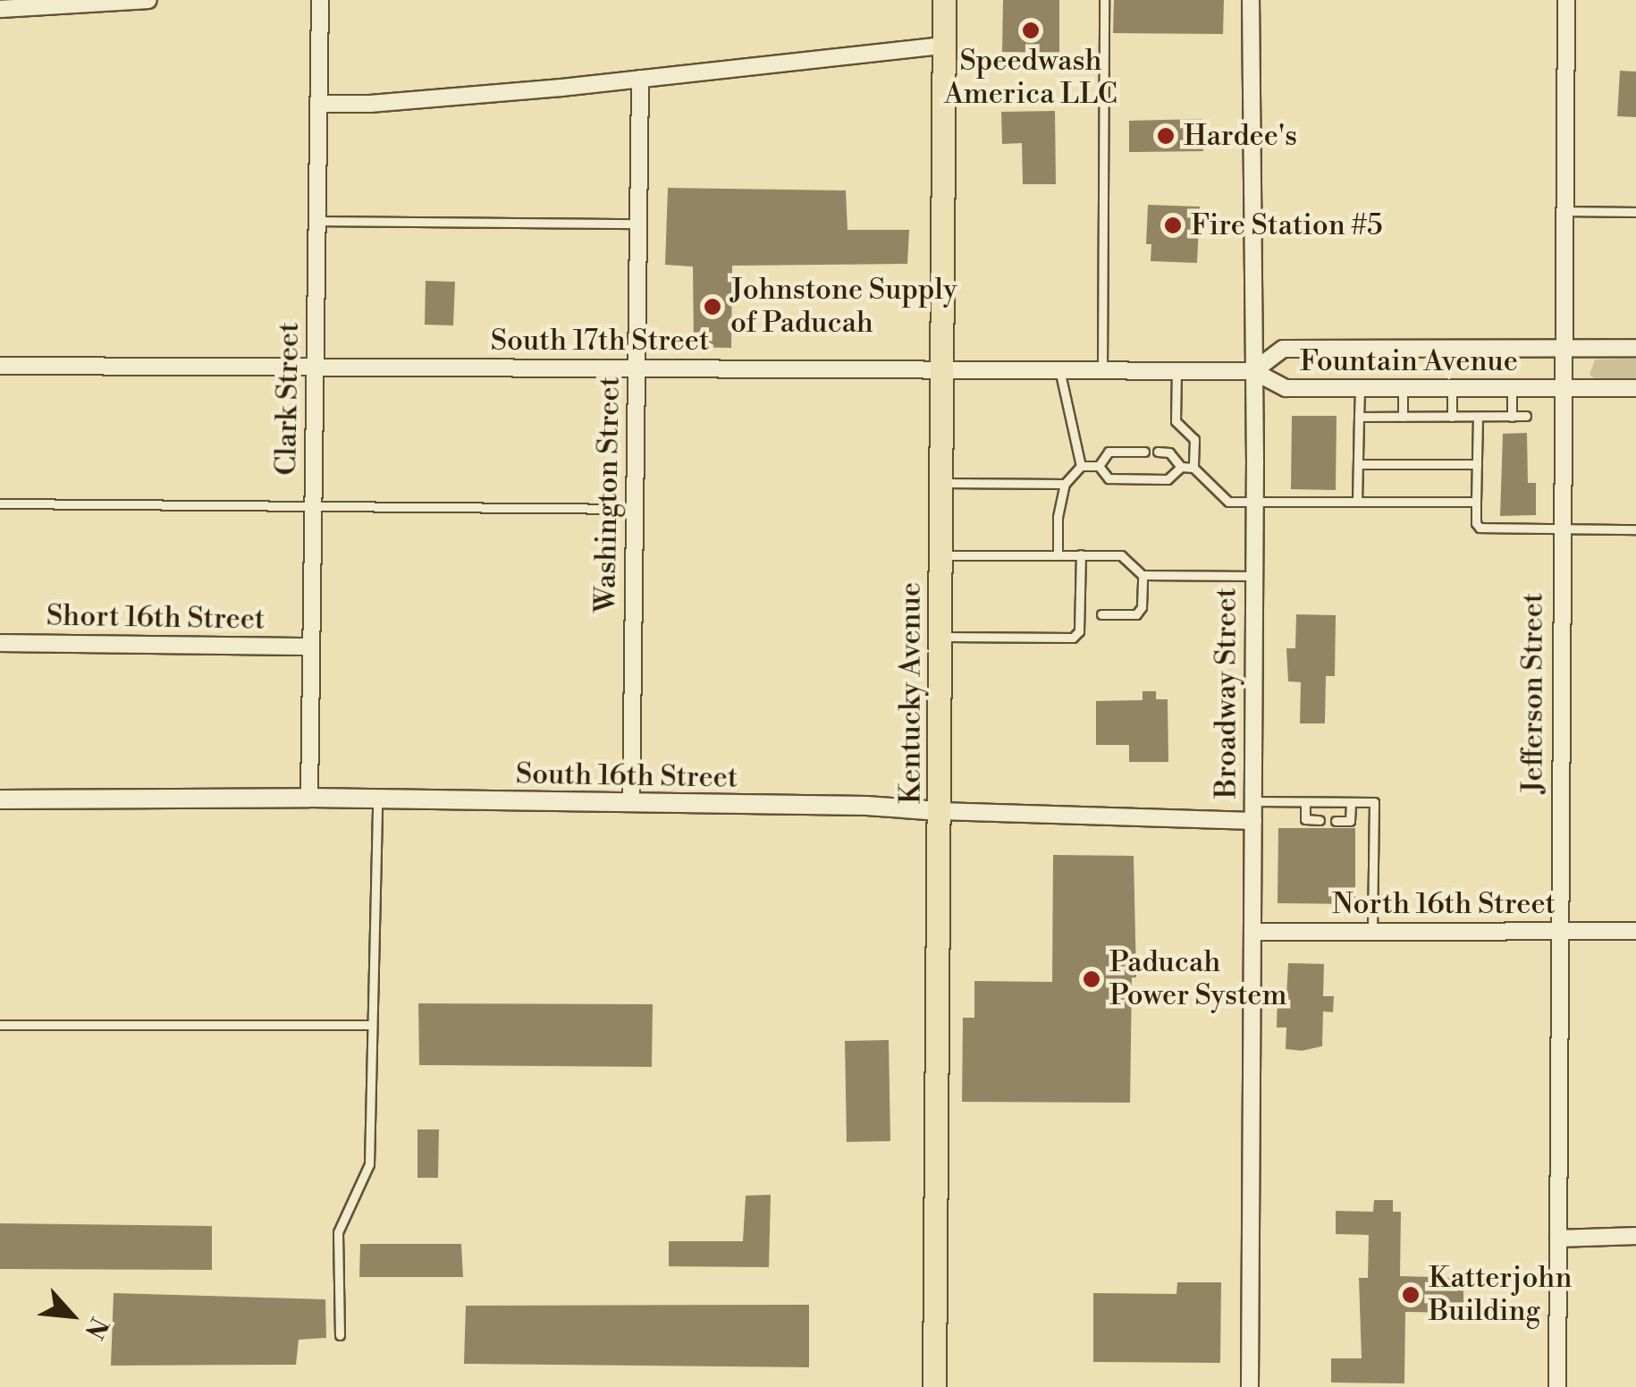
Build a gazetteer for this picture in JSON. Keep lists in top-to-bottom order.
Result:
{
  "streets": {
    "main road": ["Kentucky Avenue"],
    "street": [
      "South 17th Street",
      "Fountain Avenue",
      "Clark Street",
      "Washington Street",
      "Short 16th Street",
      "Broadway Street",
      "Jefferson Street",
      "South 16th Street",
      "North 16th Street"
    ]
  },
  "crossings": [
    ["South 17th Street", "Fountain Avenue"],
    ["South 17th Street", "Clark Street"],
    ["South 17th Street", "Washington Street"],
    ["South 17th Street", "Kentucky Avenue"],
    ["South 17th Street", "Broadway Street"],
    ["Fountain Avenue", "Broadway Street"],
    ["Fountain Avenue", "Jefferson Street"],
    ["Clark Street", "Short 16th Street"],
    ["Clark Street", "South 16th Street"],
    ["Washington Street", "South 16th Street"],
    ["Kentucky Avenue", "South 16th Street"],
    ["Broadway Street", "South 16th Street"],
    ["Broadway Street", "North 16th Street"],
    ["Jefferson Street", "North 16th Street"]
  ],
  "places": [
    "Speedwash America LLC",
    "Hardee's",
    "Fire Station #5",
    "Johnstone Supply of Paducah",
    "Paducah Power System",
    "Katterjohn Building"
  ],
  "north": "bottom right"
}
